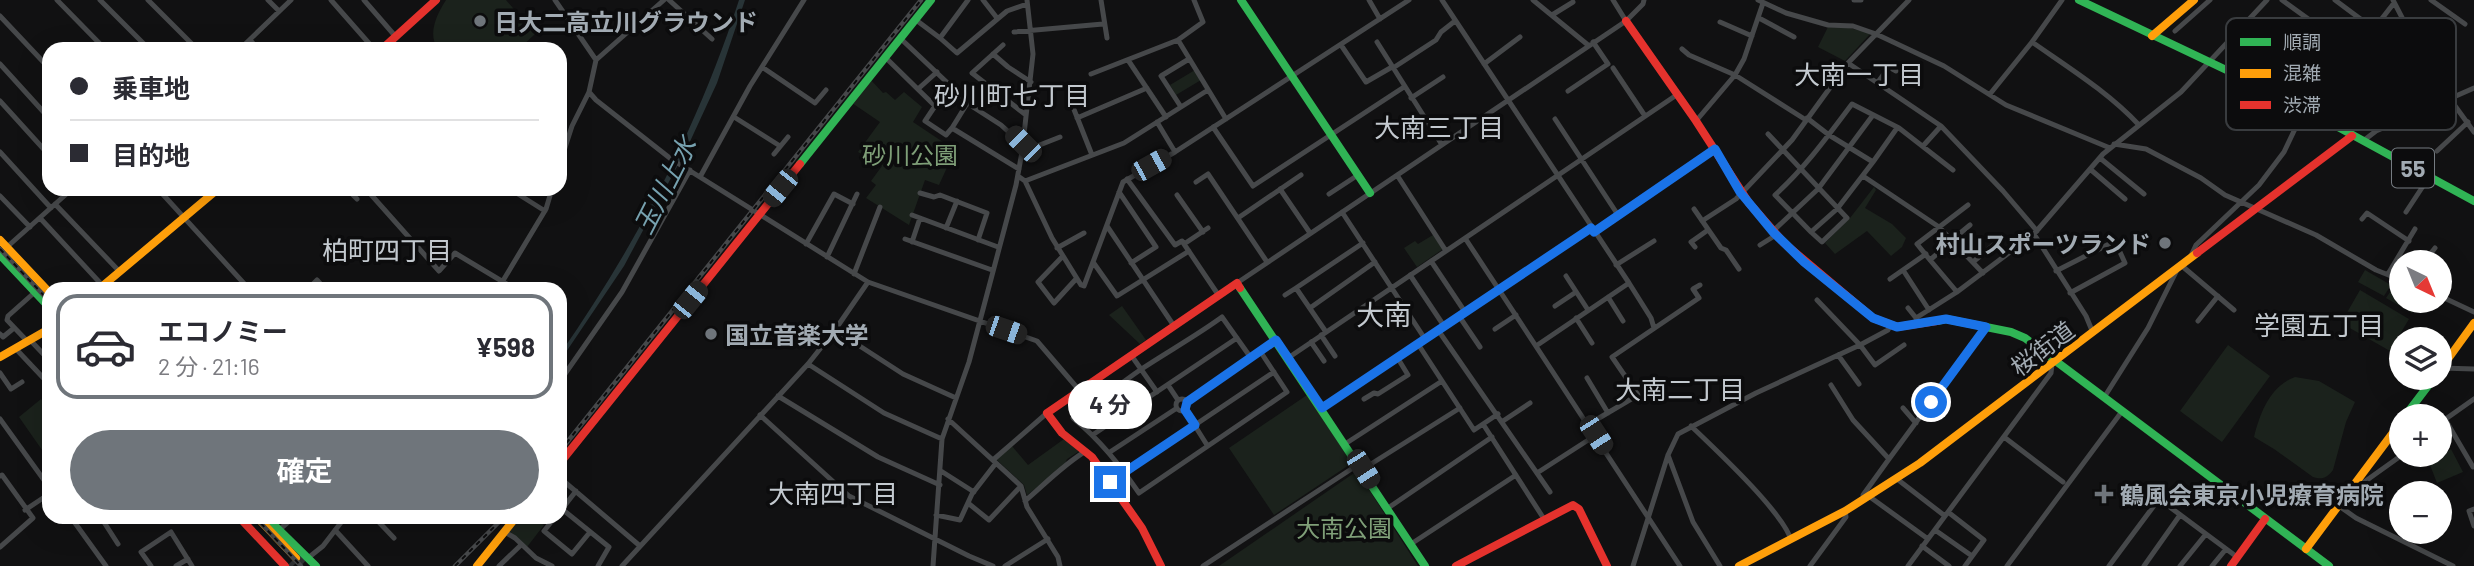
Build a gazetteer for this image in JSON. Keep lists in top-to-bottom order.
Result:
{
  "streets": {
    "street": ["55", "桜街道"]
  },
  "crossings": [
    ["55", "桜街道"]
  ],
  "districts": [
    "大南一丁目",
    "砂川町七丁目",
    "大南三丁目",
    "柏町四丁目",
    "大南",
    "学園五丁目",
    "大南二丁目",
    "大南四丁目"
  ],
  "water": ["玉川上水"],
  "parks": ["砂川公園", "大南公園"],
  "places": {
    "other": ["日大二高立川グラウンド", "村山スポーツランド", "国立音楽大学"],
    "health": ["鶴風会東京小児療育病院"]
  },
  "legend": ["順調", "混雑", "渋滞"],
  "north": "bottom right",
  "page": {
    "banner": ["乗車地", "目的地"],
    "map_buttons": ["+", "−"],
    "list": [
      {
        "name": "エコノミー",
        "note": "2 分 · 21:16",
        "value": "¥598"
      }
    ],
    "bubble": "4 分",
    "buttons": "確定"
  }
}
